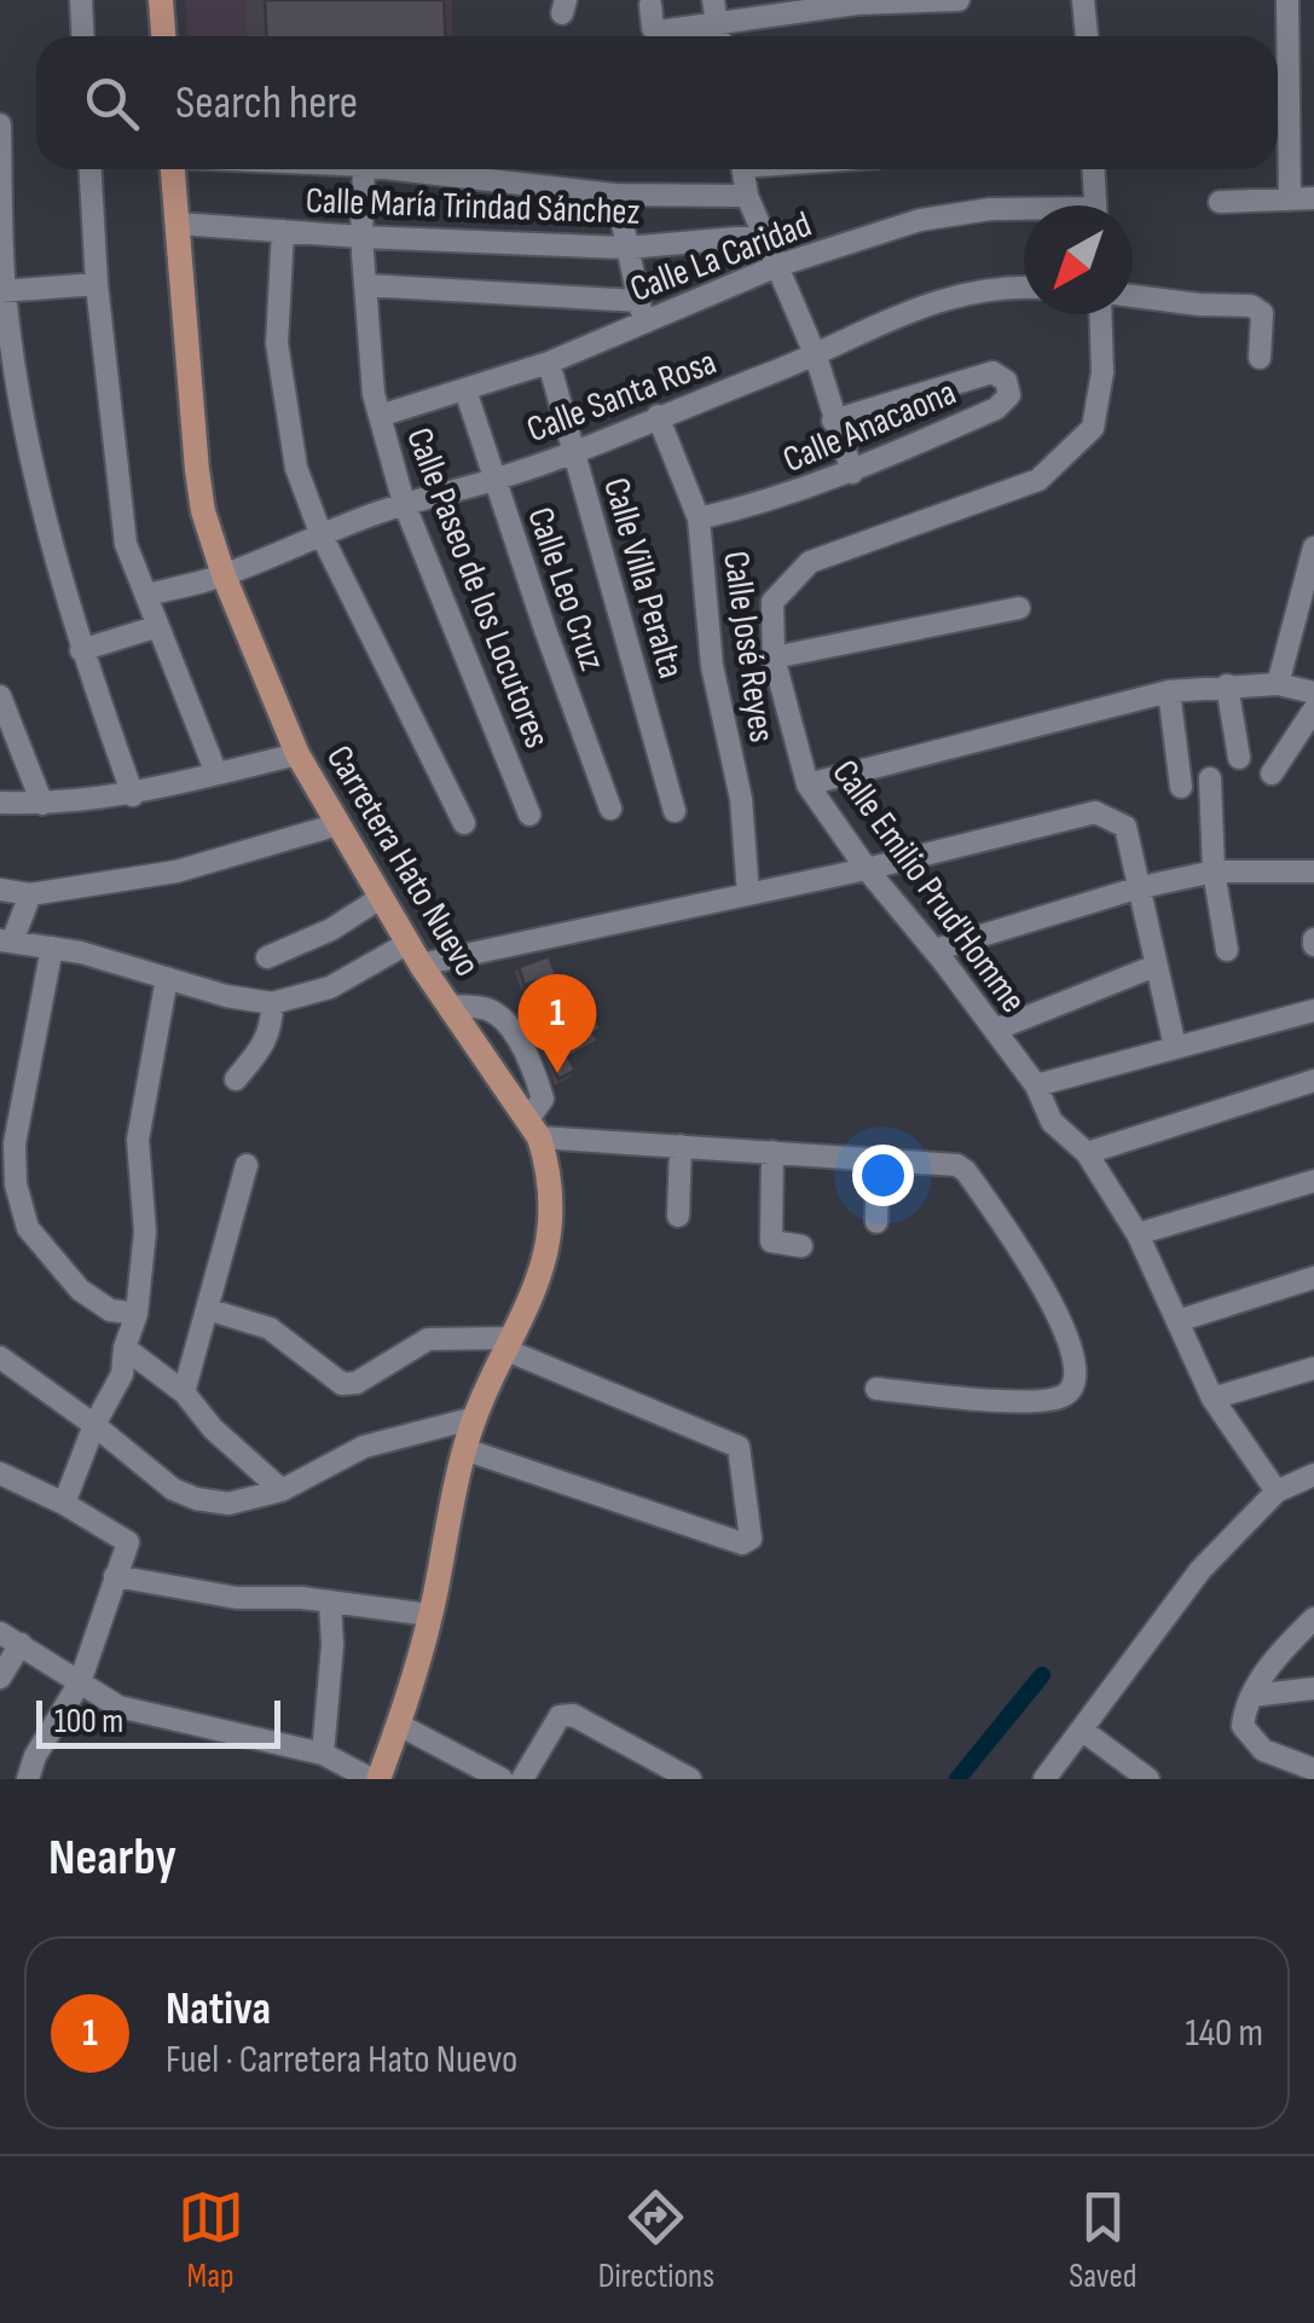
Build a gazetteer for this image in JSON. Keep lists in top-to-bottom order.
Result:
{
  "streets": {
    "main road": ["Carretera Hato Nuevo"],
    "street": [
      "Calle María Trindad Sánchez",
      "Calle La Caridad",
      "Calle Santa Rosa",
      "Calle Anacaona",
      "Calle Villa Peralta",
      "Calle Paseo de los Locutores",
      "Calle Leo Cruz",
      "Calle José Reyes",
      "Calle Emilio Prud'Homme"
    ]
  },
  "crossings": [
    ["Calle María Trindad Sánchez", "Calle Paseo de los Locutores"],
    ["Calle María Trindad Sánchez", "Carretera Hato Nuevo"],
    ["Calle La Caridad", "Calle Villa Peralta"],
    ["Calle La Caridad", "Calle Paseo de los Locutores"],
    ["Calle La Caridad", "Calle Leo Cruz"],
    ["Calle Santa Rosa", "Calle Villa Peralta"],
    ["Calle Santa Rosa", "Calle Paseo de los Locutores"],
    ["Calle Santa Rosa", "Calle Leo Cruz"],
    ["Calle Santa Rosa", "Calle José Reyes"],
    ["Calle Santa Rosa", "Carretera Hato Nuevo"],
    ["Calle Anacaona", "Calle José Reyes"]
  ],
  "scale_bar": "100 m",
  "north": "bottom left",
  "page": {
    "search": "Search here",
    "pins": "1",
    "scale": "100 m",
    "heading": "Nearby",
    "list": [
      {
        "mark": "1",
        "name": "Nativa",
        "note": "Fuel · Carretera Hato Nuevo",
        "value": "140 m"
      }
    ],
    "nav": ["Map", "Directions", "Saved"]
  }
}
